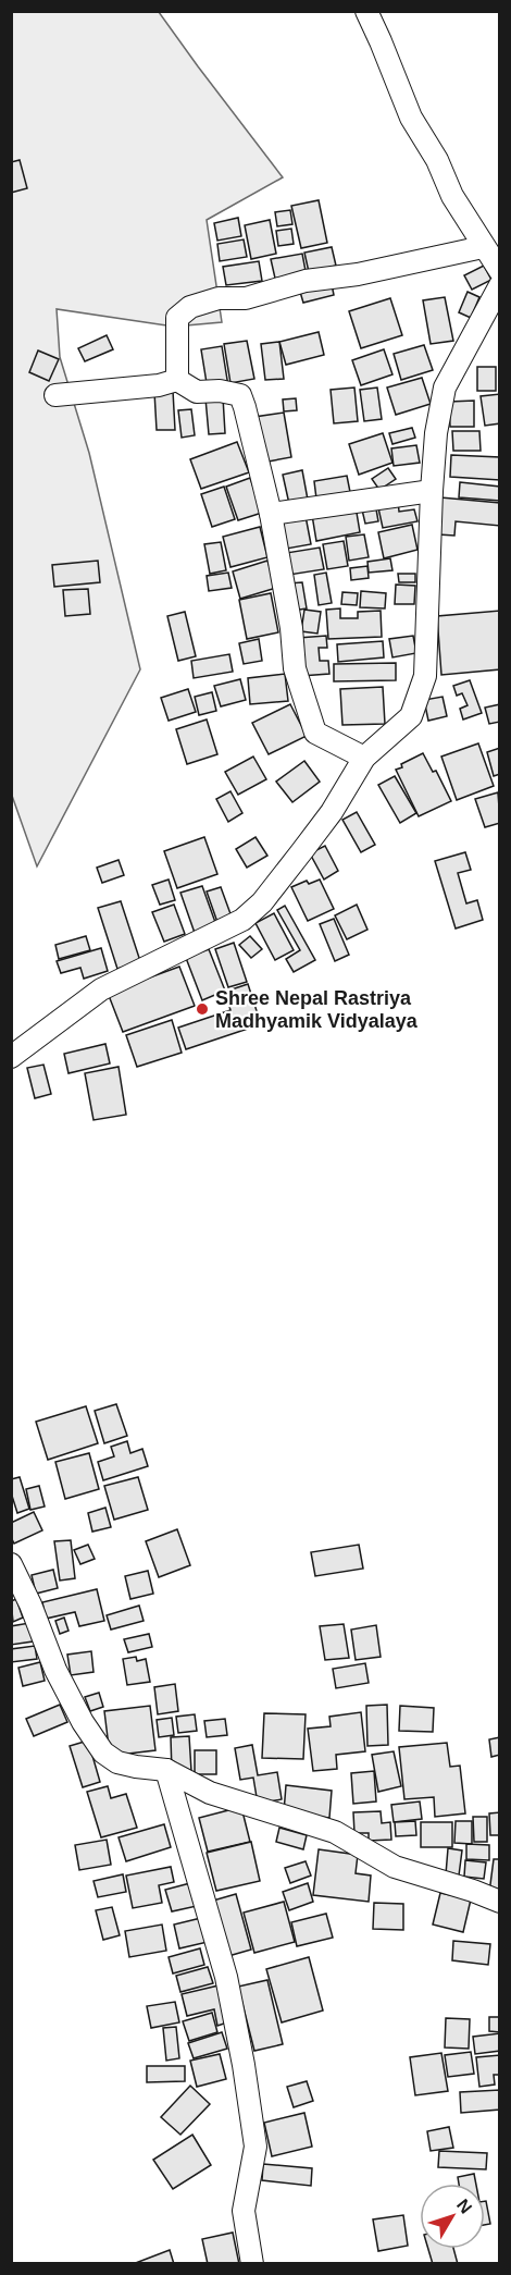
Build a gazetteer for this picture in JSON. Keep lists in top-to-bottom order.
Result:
{
  "places": ["Shree Nepal Rastriya Madhyamik Vidyalaya"],
  "north": "top right"
}
